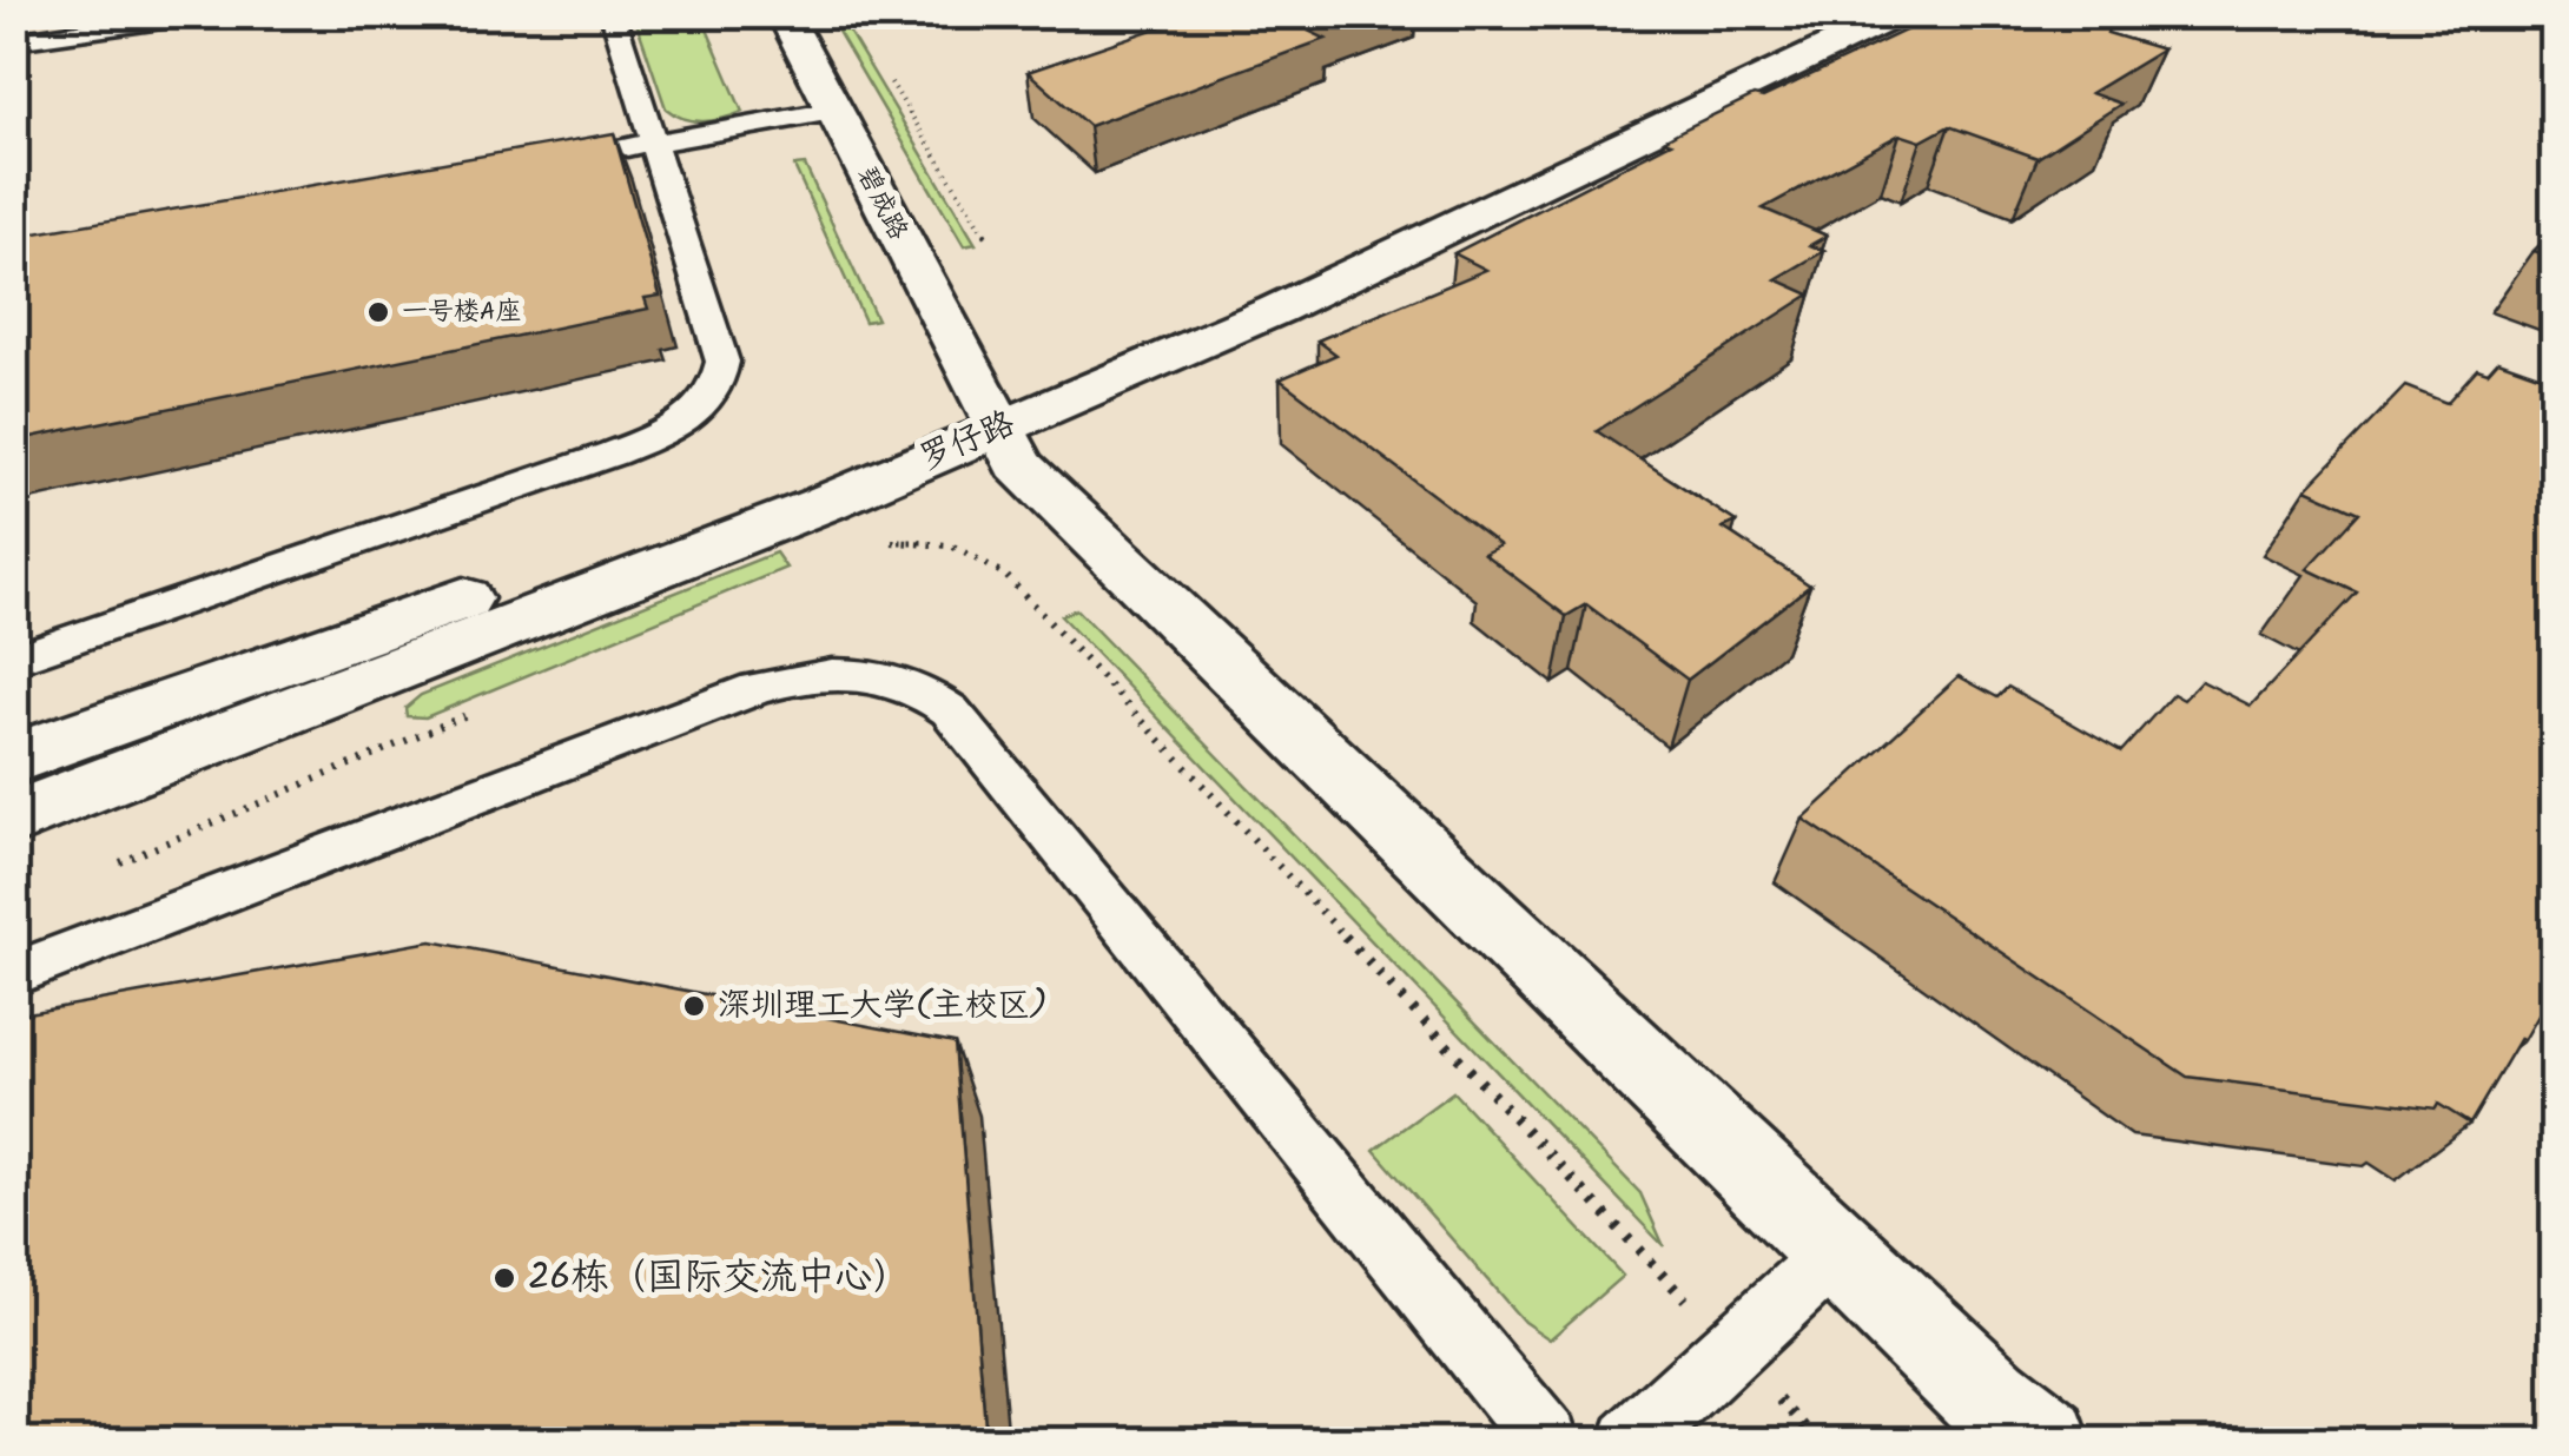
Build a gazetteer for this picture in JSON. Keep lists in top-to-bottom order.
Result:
{
  "streets": {
    "main road": ["碧成路", "罗仔路"]
  },
  "crossings": [
    ["碧成路", "罗仔路"]
  ],
  "places": ["一号楼A座", "深圳理工大学(主校区)", "26栋（国际交流中心）"]
}
